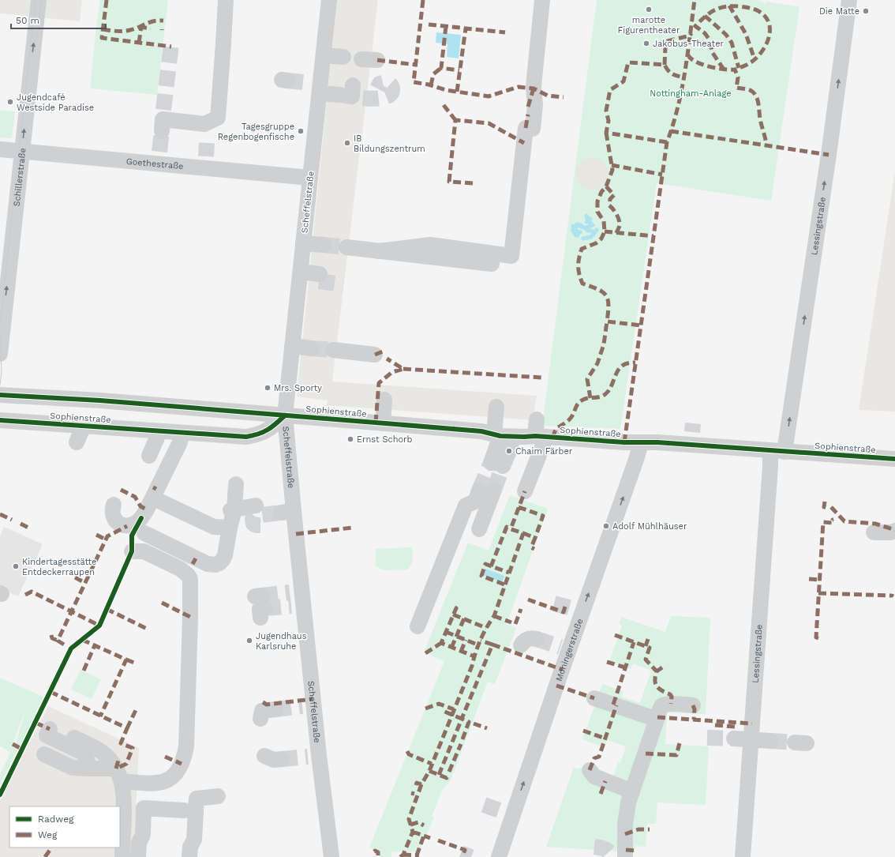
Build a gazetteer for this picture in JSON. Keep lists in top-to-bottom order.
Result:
{
  "streets": {
    "street": [
      "Goethestraße",
      "Schillerstraße",
      "Scheffelstraße",
      "Lessingstraße",
      "Sophienstraße",
      "Moningerstraße"
    ]
  },
  "crossings": [
    ["Goethestraße", "Schillerstraße"],
    ["Goethestraße", "Scheffelstraße"],
    ["Scheffelstraße", "Sophienstraße"],
    ["Lessingstraße", "Sophienstraße"],
    ["Sophienstraße", "Moningerstraße"]
  ],
  "one_way": ["Schillerstraße", "Lessingstraße"],
  "parks": ["Nottingham-Anlage"],
  "places": [
    "marotte Figurentheater",
    "Die Matte",
    "Jakobus-Theater",
    "Jugendcafé Westside Paradise",
    "Tagesgruppe Regenbogenfische",
    "IB Bildungszentrum",
    "Mrs. Sporty",
    "Ernst Schorb",
    "Chaim Färber",
    "Adolf Mühlhäuser",
    "Kindertagesstätte Entdeckerraupen",
    "Jugendhaus Karlsruhe"
  ],
  "legend": ["Radweg", "Weg"],
  "scale_bar": "50 m"
}
